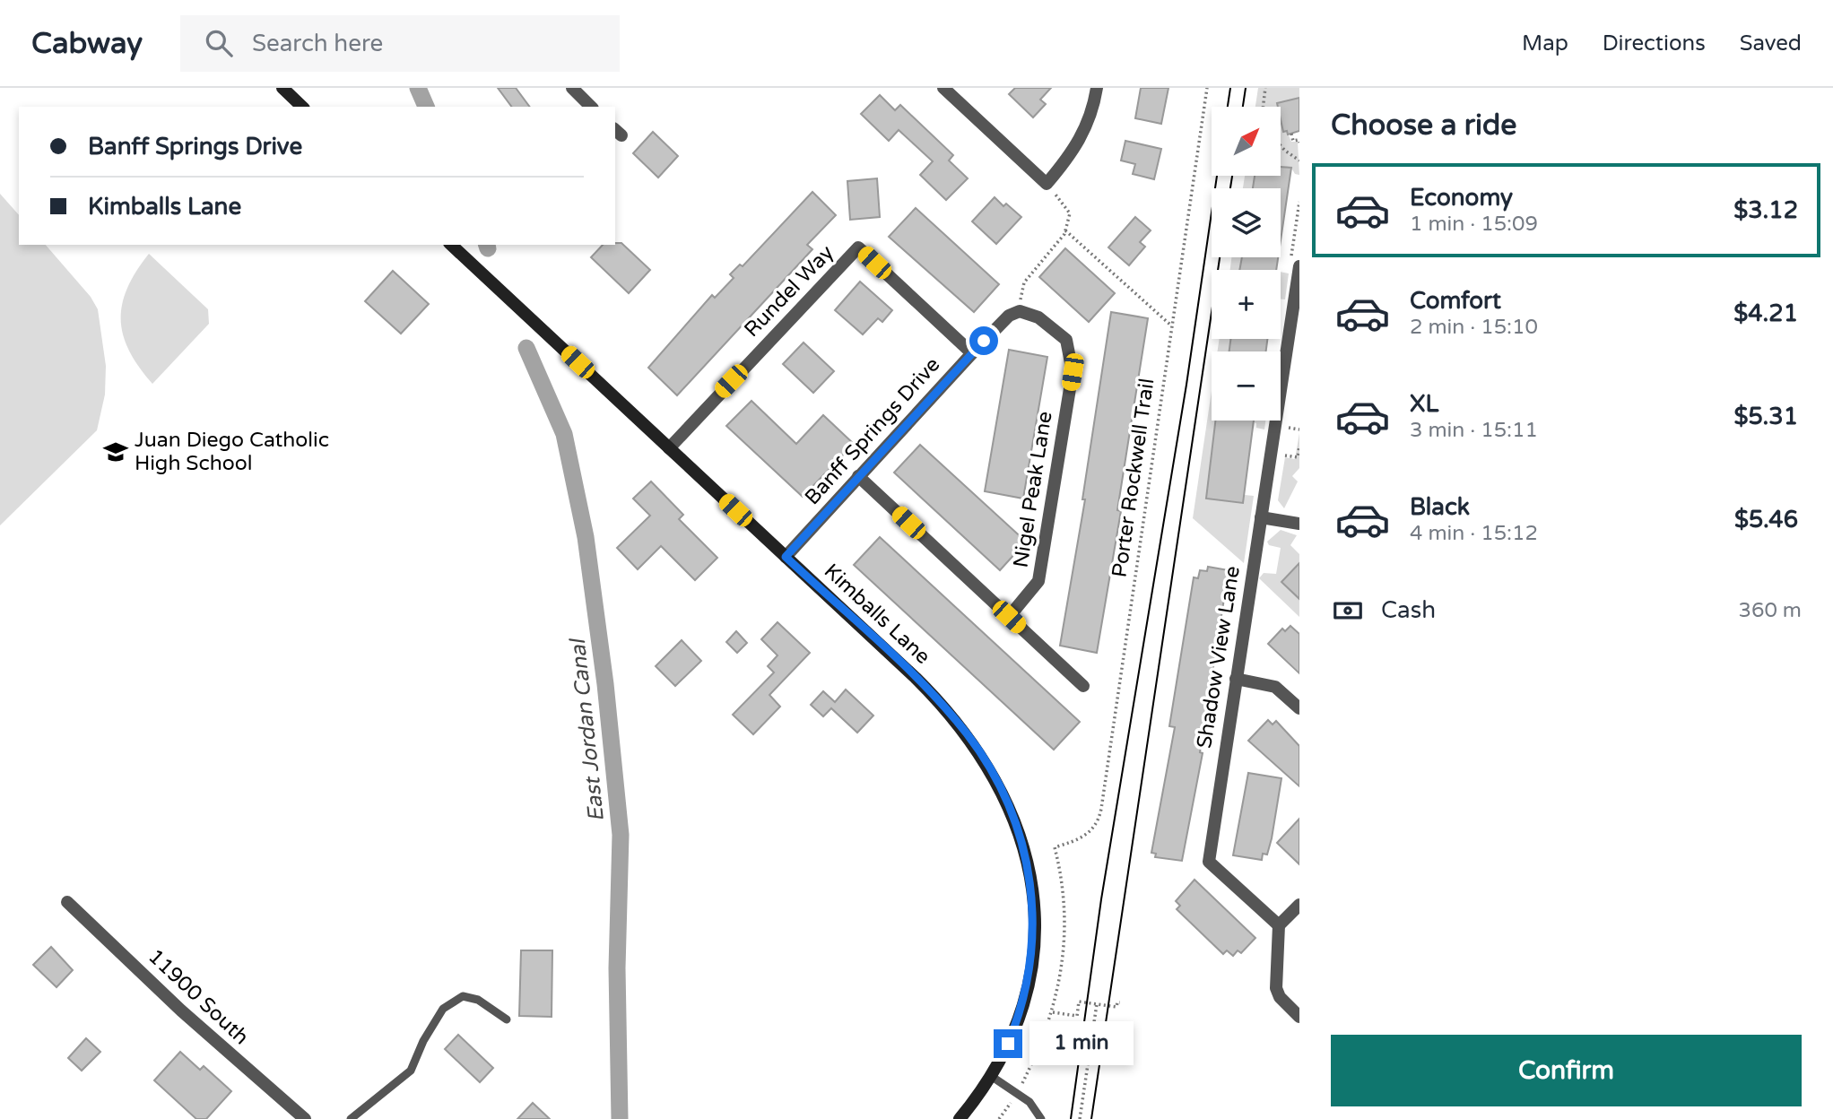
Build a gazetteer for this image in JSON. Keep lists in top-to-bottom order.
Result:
{
  "streets": {
    "street": [
      "Rundel Way",
      "Banff Springs Drive",
      "Nigel Peak Lane",
      "Kimballs Lane",
      "Shadow View Lane",
      "11900 South"
    ],
    "path": ["Porter Rockwell Trail"]
  },
  "crossings": [
    ["Rundel Way", "Banff Springs Drive"],
    ["Rundel Way", "Kimballs Lane"],
    ["Banff Springs Drive", "Nigel Peak Lane"],
    ["Banff Springs Drive", "Kimballs Lane"]
  ],
  "water": ["East Jordan Canal"],
  "places": {
    "school or university": ["Juan Diego Catholic High School"]
  },
  "north": "top right",
  "page": {
    "header": "Cabway",
    "search": "Search here",
    "nav": ["Map", "Directions", "Saved"],
    "heading": "Choose a ride",
    "map_buttons": ["+", "−"],
    "banner": ["Banff Springs Drive", "Kimballs Lane"],
    "list": [
      {
        "name": "Economy",
        "note": "1 min · 15:09",
        "value": "$3.12"
      },
      {
        "name": "Comfort",
        "note": "2 min · 15:10",
        "value": "$4.21"
      },
      {
        "name": "XL",
        "note": "3 min · 15:11",
        "value": "$5.31"
      },
      {
        "name": "Black",
        "note": "4 min · 15:12",
        "value": "$5.46"
      }
    ],
    "pay": ["Cash", "360 m"],
    "bubble": "1 min",
    "buttons": "Confirm"
  }
}
